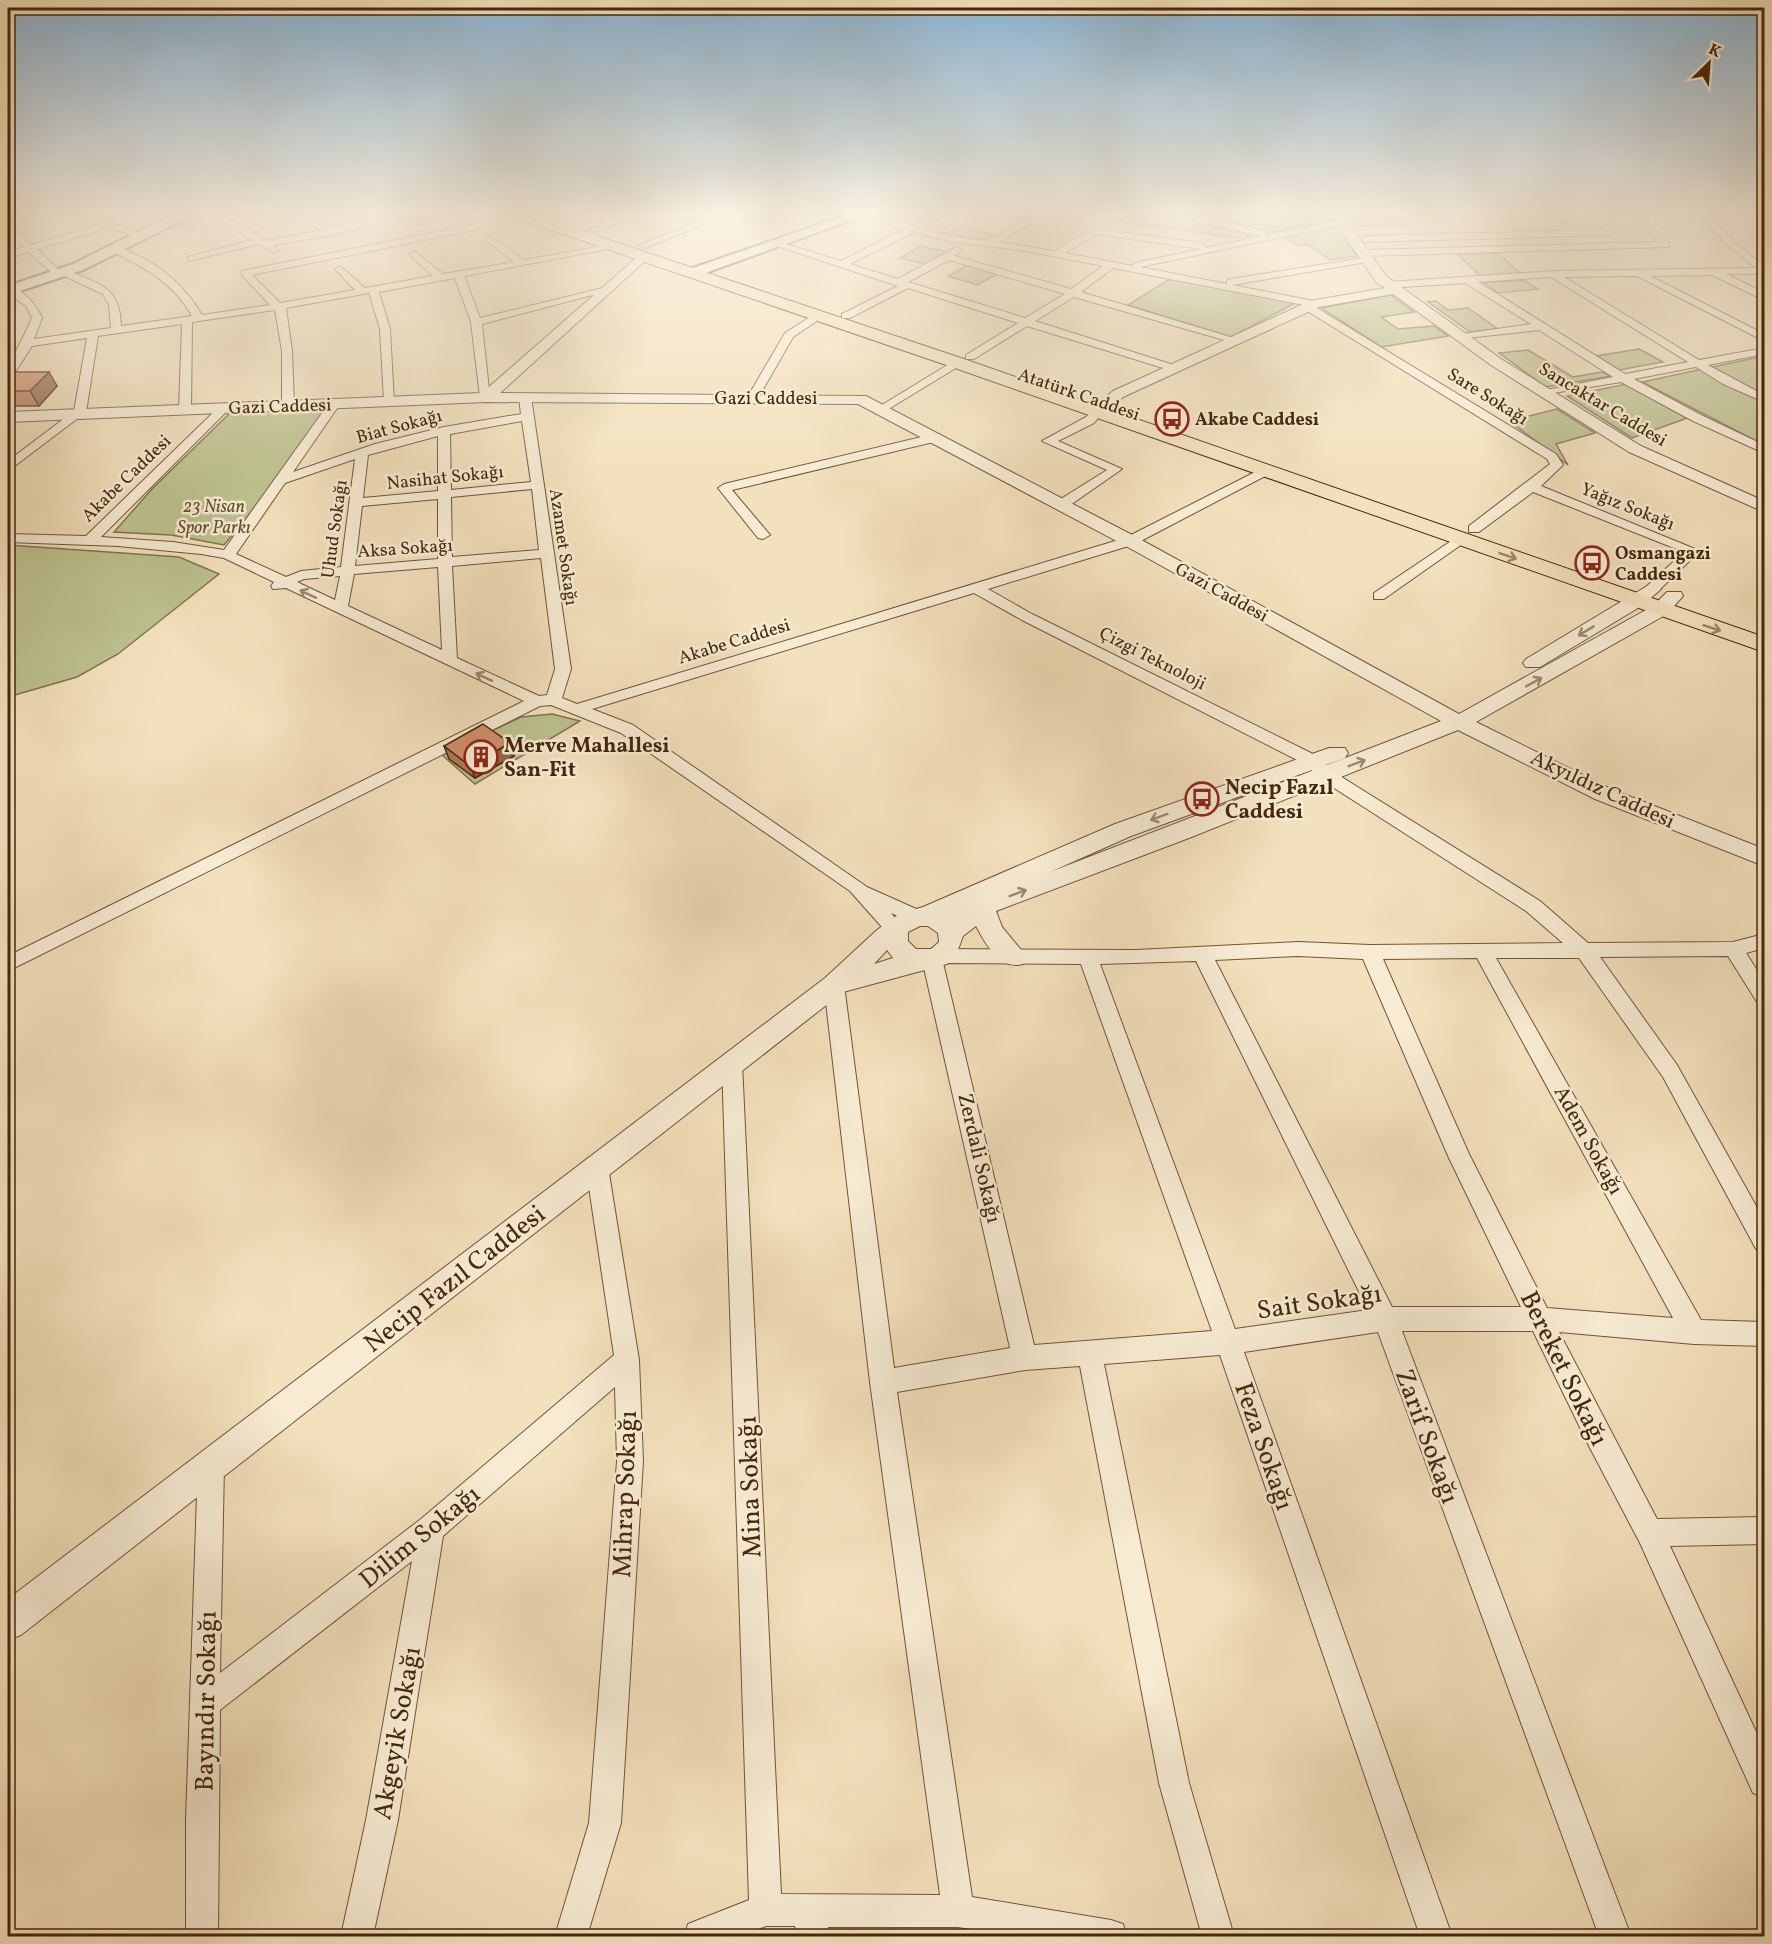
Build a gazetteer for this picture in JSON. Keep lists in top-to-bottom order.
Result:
{
  "streets": {
    "main road": ["Atatürk Caddesi"],
    "street": [
      "Sare Sokağı",
      "Gazi Caddesi",
      "Sancaktar Caddesi",
      "Biat Sokağı",
      "Nasihat Sokağı",
      "Akabe Caddesi",
      "Yağız Sokağı",
      "Uhud Sokağı",
      "Azamet Sokağı",
      "Aksa Sokağı",
      "Çizgi Teknoloji",
      "Akyıldız Caddesi",
      "Adem Sokağı",
      "Zerdali Sokağı",
      "Necip Fazıl Caddesi",
      "Sait Sokağı",
      "Bereket Sokağı",
      "Zarif Sokağı",
      "Feza Sokağı",
      "Mina Sokağı",
      "Mihrap Sokağı",
      "Dilim Sokağı",
      "Bayındır Sokağı",
      "Akgeyik Sokağı"
    ]
  },
  "crossings": [
    ["Atatürk Caddesi", "Sare Sokağı"],
    ["Sare Sokağı", "Yağız Sokağı"],
    ["Gazi Caddesi", "Akabe Caddesi"],
    ["Gazi Caddesi", "Azamet Sokağı"],
    ["Gazi Caddesi", "Akyıldız Caddesi"],
    ["Gazi Caddesi", "Necip Fazıl Caddesi"],
    ["Biat Sokağı", "Uhud Sokağı"],
    ["Biat Sokağı", "Azamet Sokağı"],
    ["Nasihat Sokağı", "Uhud Sokağı"],
    ["Nasihat Sokağı", "Azamet Sokağı"],
    ["Akabe Caddesi", "Uhud Sokağı"],
    ["Akabe Caddesi", "Azamet Sokağı"],
    ["Akabe Caddesi", "Aksa Sokağı"],
    ["Akabe Caddesi", "Çizgi Teknoloji"],
    ["Yağız Sokağı", "Necip Fazıl Caddesi"],
    ["Uhud Sokağı", "Aksa Sokağı"],
    ["Azamet Sokağı", "Aksa Sokağı"],
    ["Çizgi Teknoloji", "Necip Fazıl Caddesi"],
    ["Akyıldız Caddesi", "Necip Fazıl Caddesi"],
    ["Adem Sokağı", "Sait Sokağı"],
    ["Zerdali Sokağı", "Necip Fazıl Caddesi"],
    ["Zerdali Sokağı", "Sait Sokağı"],
    ["Necip Fazıl Caddesi", "Mina Sokağı"],
    ["Necip Fazıl Caddesi", "Mihrap Sokağı"],
    ["Necip Fazıl Caddesi", "Bayındır Sokağı"],
    ["Sait Sokağı", "Bereket Sokağı"],
    ["Sait Sokağı", "Zarif Sokağı"],
    ["Sait Sokağı", "Feza Sokağı"],
    ["Mihrap Sokağı", "Dilim Sokağı"],
    ["Dilim Sokağı", "Bayındır Sokağı"],
    ["Dilim Sokağı", "Akgeyik Sokağı"]
  ],
  "parks": ["23 Nisan Spor Parkı"],
  "places": {
    "bus stop": ["Akabe Caddesi", "Osmangazi Caddesi", "Necip Fazıl Caddesi"],
    "building": ["Merve Mahallesi San-Fit"]
  },
  "north": "top right"
}
